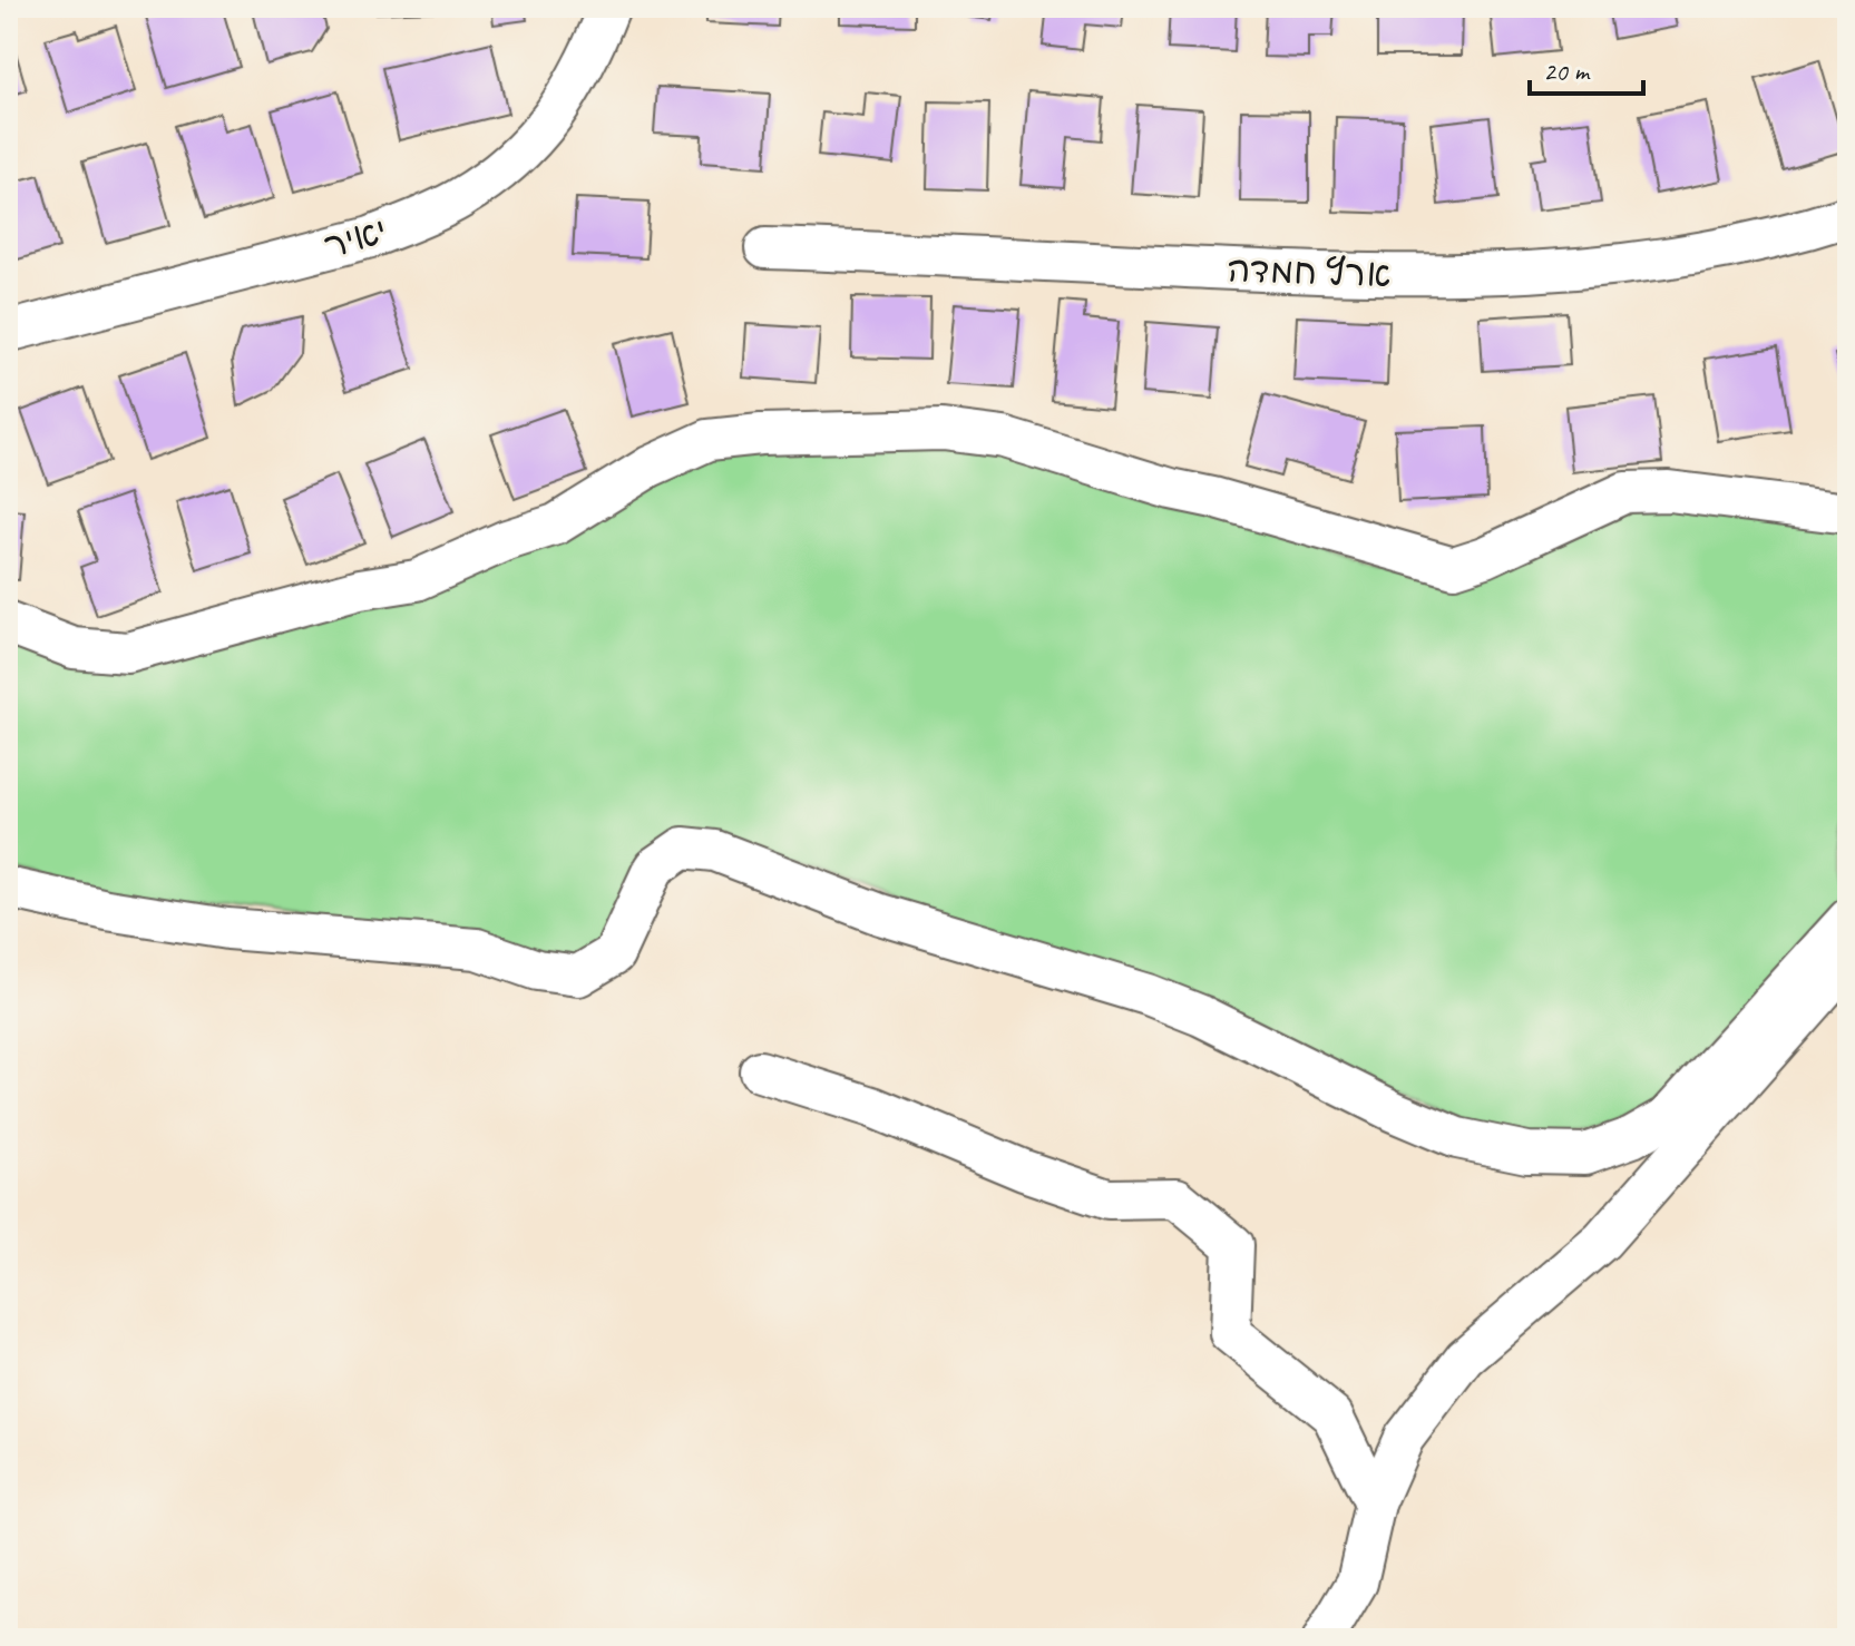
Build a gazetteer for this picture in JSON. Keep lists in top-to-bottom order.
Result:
{
  "streets": {
    "street": ["יאיר", "ארץ חמדה"]
  },
  "scale_bar": "20 m"
}
